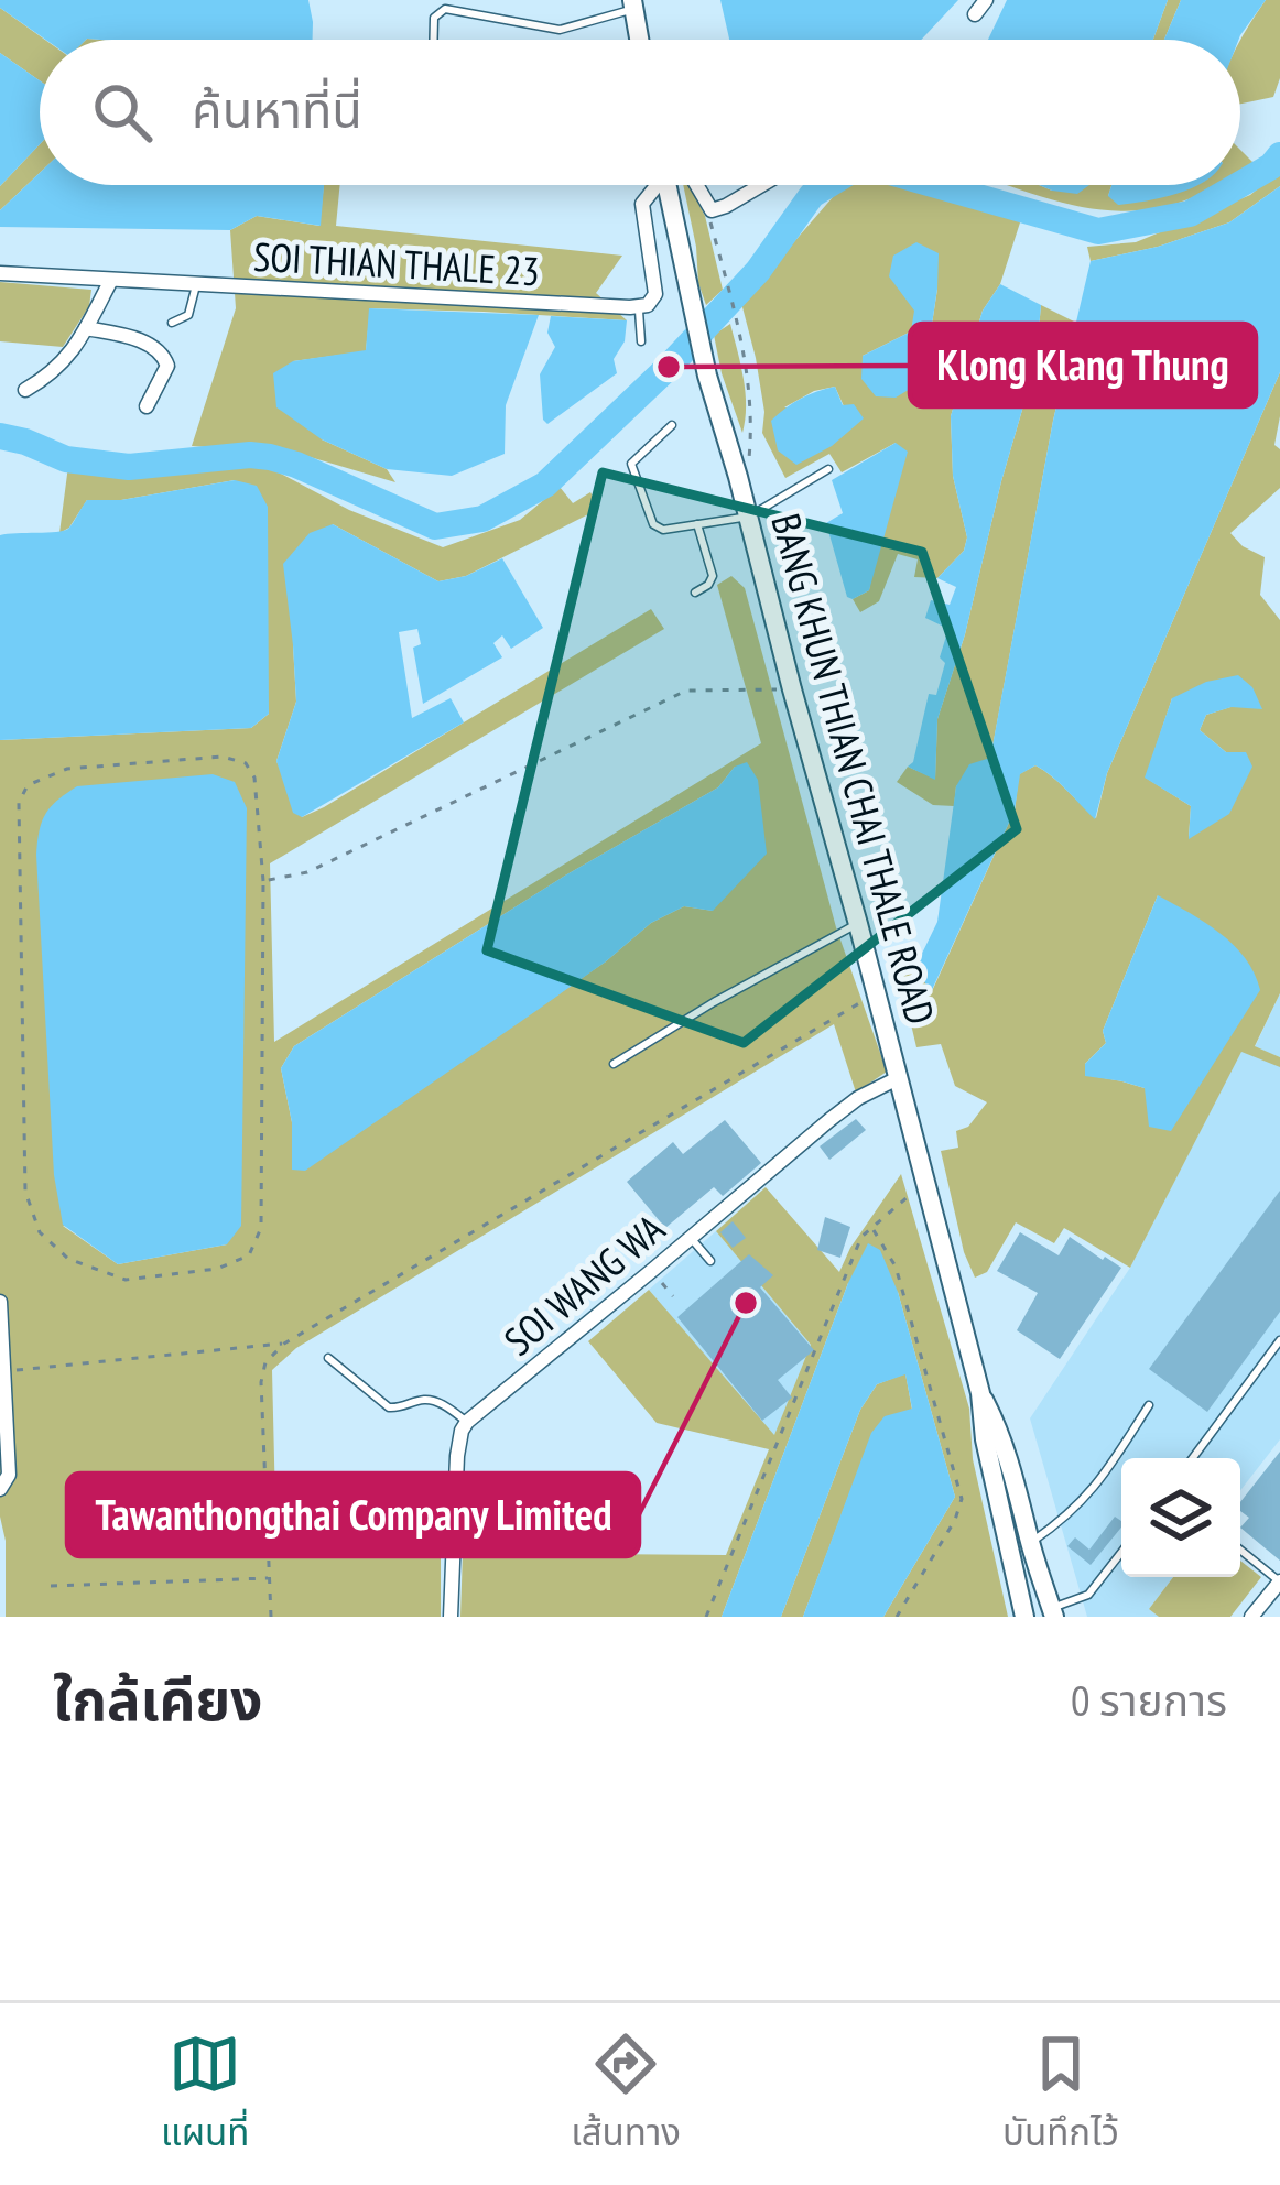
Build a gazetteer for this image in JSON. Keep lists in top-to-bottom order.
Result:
{
  "streets": {
    "main road": ["BANG KHUN THIAN CHAI THALE ROAD"],
    "street": ["SOI THIAN THALE 23", "SOI WANG WA"]
  },
  "crossings": [
    ["BANG KHUN THIAN CHAI THALE ROAD", "SOI WANG WA"]
  ],
  "places": ["Klong Klang Thung", "Tawanthongthai Company Limited"],
  "page": {
    "search": "ค้นหาที่นี่",
    "heading": ["ใกล้เคียง", "0 รายการ"],
    "nav": ["แผนที่", "เส้นทาง", "บันทึกไว้"]
  }
}
